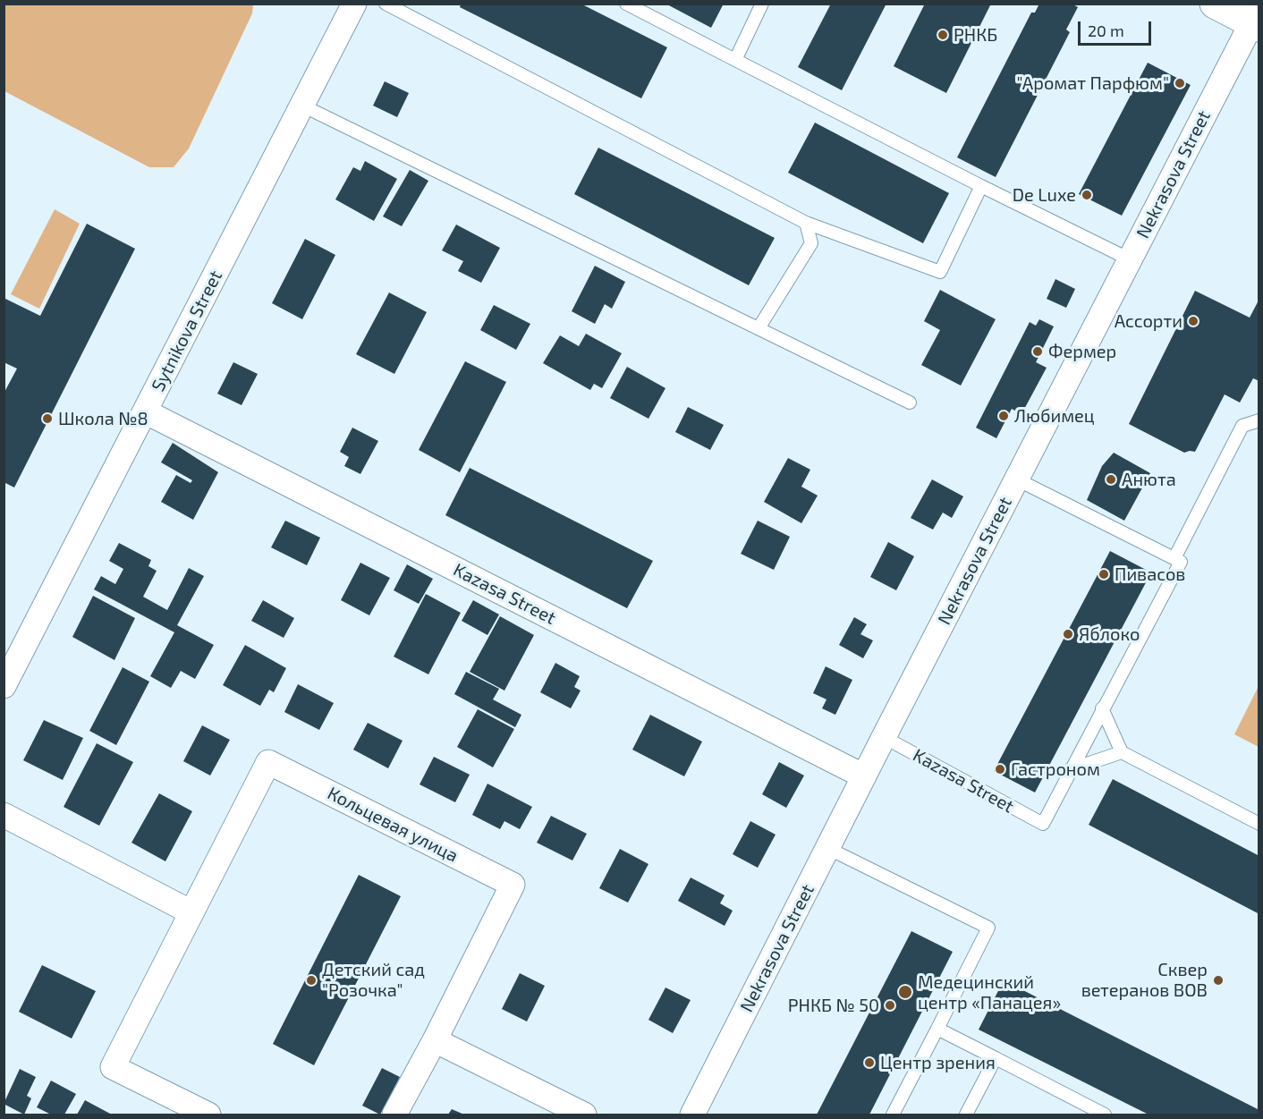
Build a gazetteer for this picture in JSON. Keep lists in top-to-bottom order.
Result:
{
  "streets": {
    "street": [
      "Nekrasova Street",
      "Sytnikova Street",
      "Kazasa Street",
      "Кольцевая улица"
    ]
  },
  "crossings": [
    ["Nekrasova Street", "Kazasa Street"],
    ["Sytnikova Street", "Kazasa Street"]
  ],
  "places": [
    "РНКБ",
    "\"Аромат Парфюм\"",
    "De Luxe",
    "Ассорти",
    "Фермер",
    "Любимец",
    "Школа №8",
    "Анюта",
    "Пивасов",
    "Яблоко",
    "Гастроном",
    "Детский сад \"Розочка\"",
    "Сквер ветеранов ВОВ",
    "Медецинский центр «Панацея»",
    "РНКБ № 50",
    "Центр зрения"
  ],
  "scale_bar": "20 m"
}
